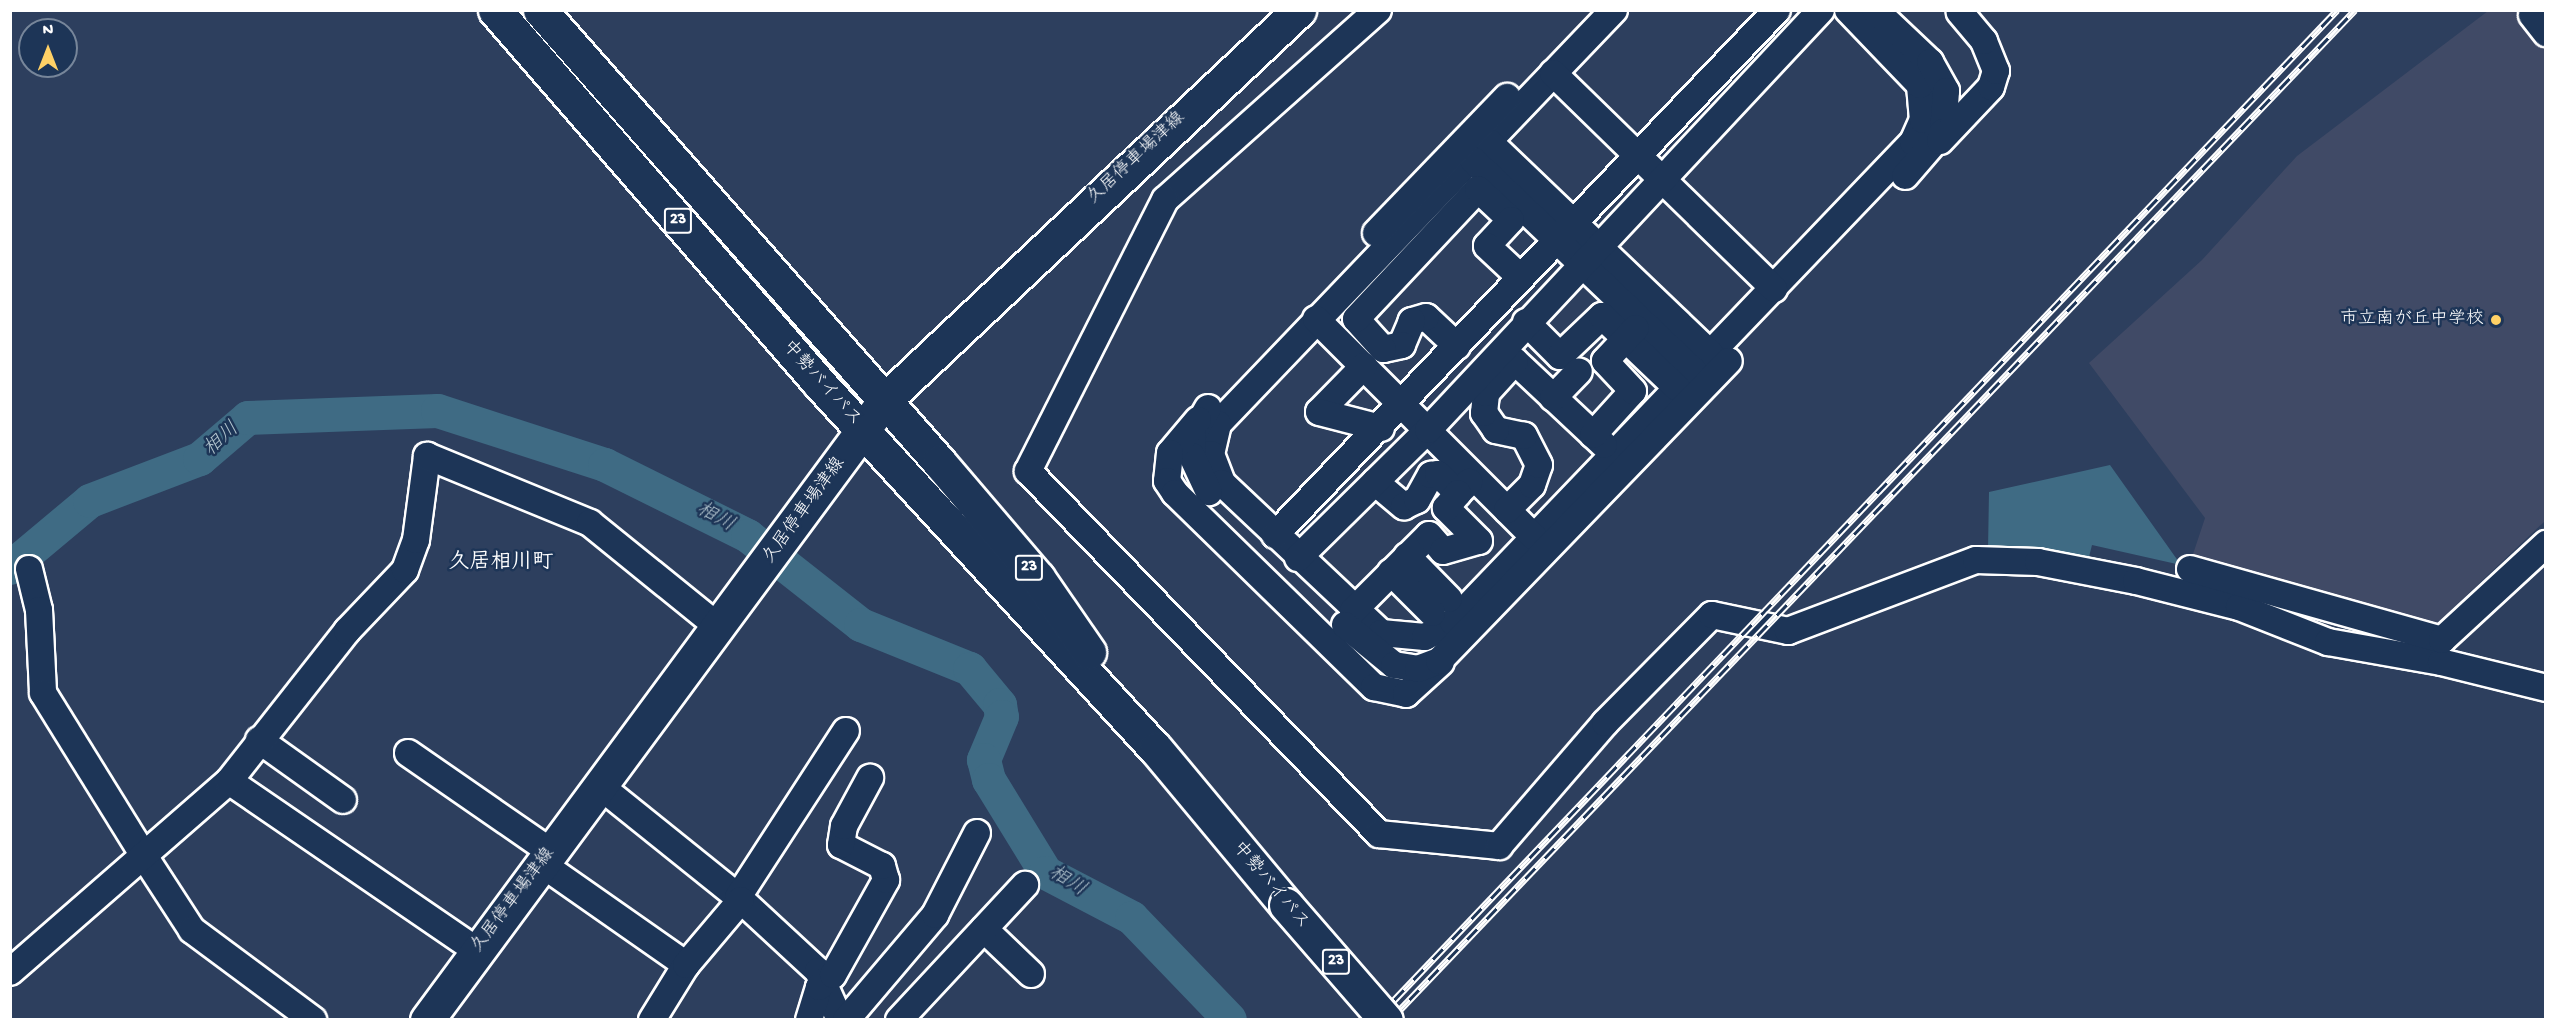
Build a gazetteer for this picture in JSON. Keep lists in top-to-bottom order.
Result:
{
  "streets": {
    "main road": ["久居停車場津線", "23", "中勢バイパス"]
  },
  "crossings": [
    ["久居停車場津線", "中勢バイパス"]
  ],
  "districts": ["久居相川町"],
  "water": ["相川"],
  "places": ["市立南が丘中学校"],
  "north": "top"
}
